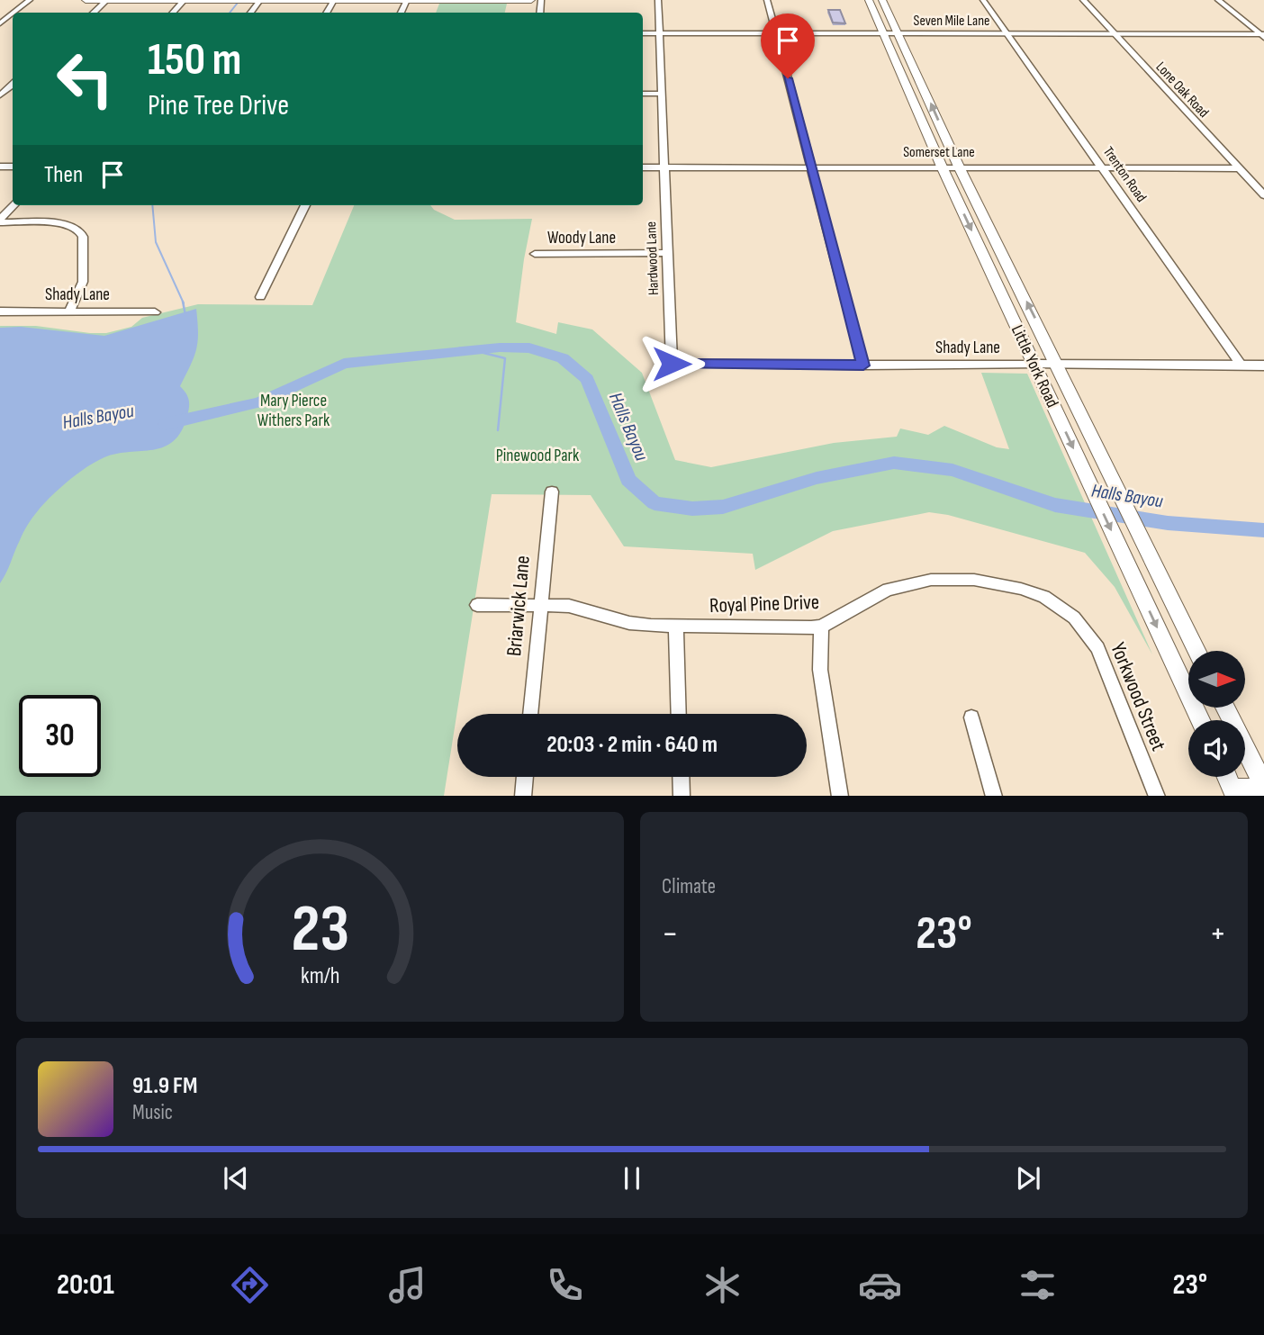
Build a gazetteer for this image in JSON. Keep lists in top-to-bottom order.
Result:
{
  "streets": {
    "main road": ["Little York Road"],
    "street": [
      "Seven Mile Lane",
      "Lone Oak Road",
      "Somerset Lane",
      "Trenton Road",
      "Woody Lane",
      "Hardwood Lane",
      "Shady Lane",
      "Royal Pine Drive",
      "Briarwick Lane",
      "Yorkwood Street"
    ]
  },
  "crossings": [
    ["Seven Mile Lane", "Lone Oak Road"],
    ["Seven Mile Lane", "Trenton Road"],
    ["Seven Mile Lane", "Hardwood Lane"],
    ["Seven Mile Lane", "Little York Road"],
    ["Lone Oak Road", "Somerset Lane"],
    ["Somerset Lane", "Trenton Road"],
    ["Somerset Lane", "Hardwood Lane"],
    ["Somerset Lane", "Little York Road"],
    ["Trenton Road", "Shady Lane"],
    ["Woody Lane", "Hardwood Lane"],
    ["Hardwood Lane", "Shady Lane"],
    ["Shady Lane", "Little York Road"],
    ["Royal Pine Drive", "Briarwick Lane"],
    ["Royal Pine Drive", "Yorkwood Street"]
  ],
  "water": ["Halls Bayou"],
  "parks": ["Mary Pierce Withers Park", "Pinewood Park"],
  "north": "right",
  "page": {
    "turn": ["150 m", "Pine Tree Drive"],
    "then": "Then",
    "limit": "30",
    "trip": "20:03 · 2 min · 640 m",
    "tile": "Climate",
    "heat": ["−", "23°", "+"],
    "song": ["91.9 FM", "Music"],
    "tabs": ["20:01", "23°"],
    "gauge": ["23", "km/h"]
  }
}
